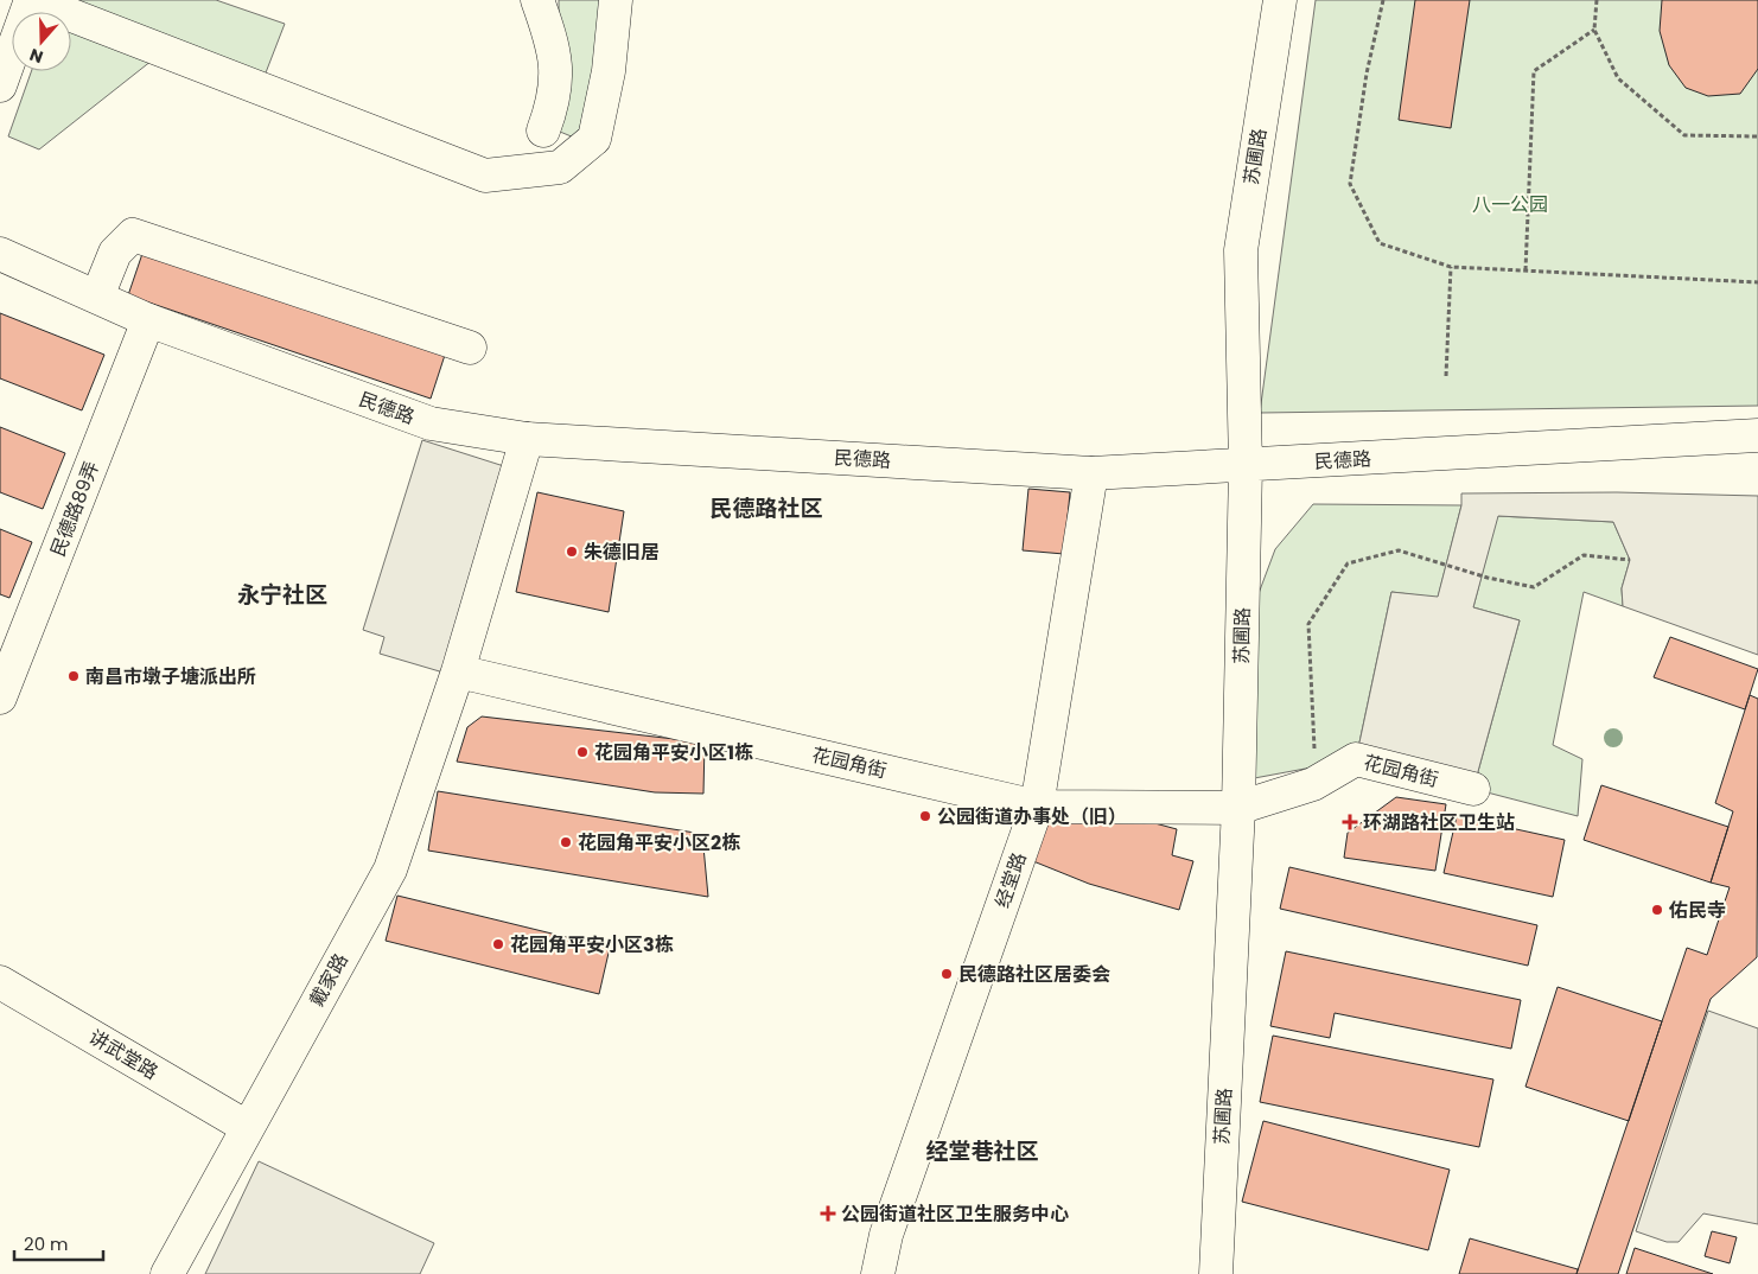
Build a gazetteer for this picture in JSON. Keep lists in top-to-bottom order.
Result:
{
  "streets": {
    "main road": [
      "苏圃路",
      "民德路",
      "民德路89弄",
      "花园角街",
      "经堂路",
      "戴家路",
      "讲武堂路"
    ]
  },
  "crossings": [
    ["苏圃路", "民德路"],
    ["苏圃路", "花园角街"],
    ["民德路", "民德路89弄"],
    ["民德路", "经堂路"],
    ["花园角街", "经堂路"],
    ["花园角街", "戴家路"],
    ["戴家路", "讲武堂路"]
  ],
  "districts": ["民德路社区", "永宁社区", "经堂巷社区"],
  "parks": ["八一公园"],
  "places": {
    "other": [
      "朱德旧居",
      "南昌市墩子塘派出所",
      "花园角平安小区1栋",
      "公园街道办事处（旧）",
      "花园角平安小区2栋",
      "佑民寺",
      "花园角平安小区3栋",
      "民德路社区居委会"
    ],
    "health": ["环湖路社区卫生站", "公园街道社区卫生服务中心"]
  },
  "scale_bar": "20 m",
  "north": "bottom"
}
